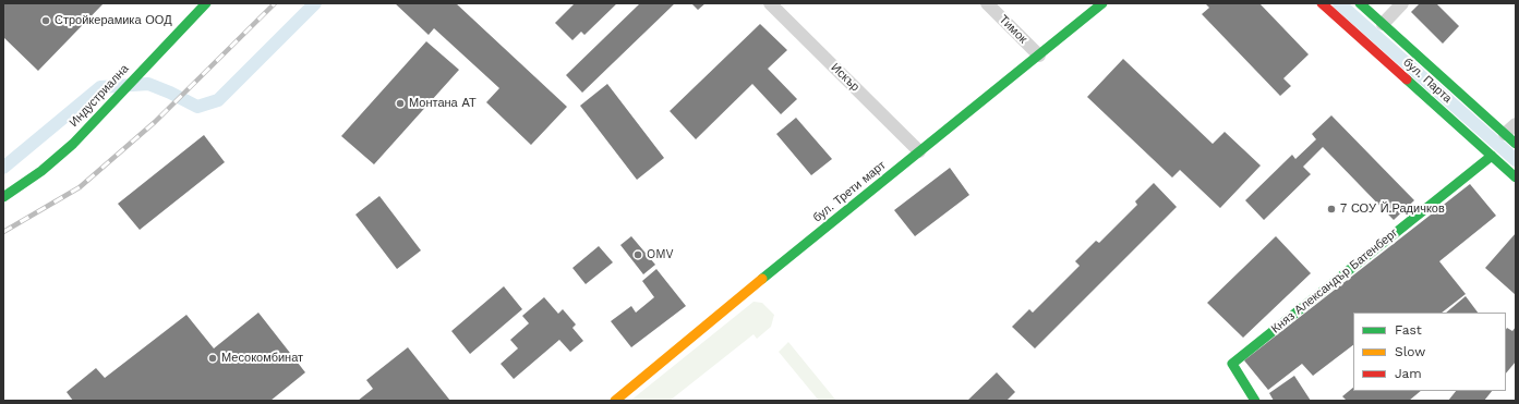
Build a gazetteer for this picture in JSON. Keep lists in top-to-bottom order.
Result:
{
  "streets": {
    "main road": [
      "бул. Парта",
      "Индустриална",
      "бул. Трети март",
      "Княз Александър Батенберг"
    ],
    "street": ["Тимок", "Искър"]
  },
  "crossings": [
    ["Тимок", "бул. Трети март"],
    ["Искър", "бул. Трети март"],
    ["бул. Парта", "Княз Александър Батенберг"]
  ],
  "places": [
    "Стройкерамика ООД",
    "Монтана АТ",
    "7 СОУ Й.Радичков",
    "OMV",
    "Месокомбинат"
  ],
  "legend": ["Fast", "Slow", "Jam"]
}
